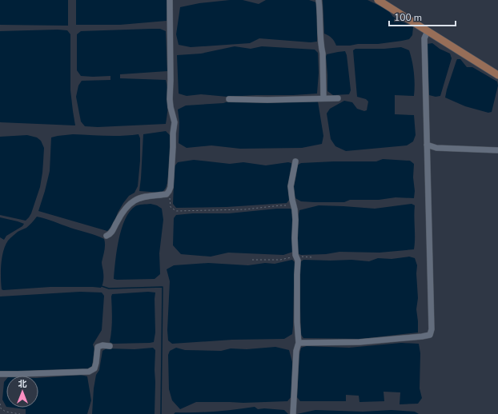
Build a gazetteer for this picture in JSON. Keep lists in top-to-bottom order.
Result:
{
  "scale_bar": "100 m",
  "north": "top"
}
